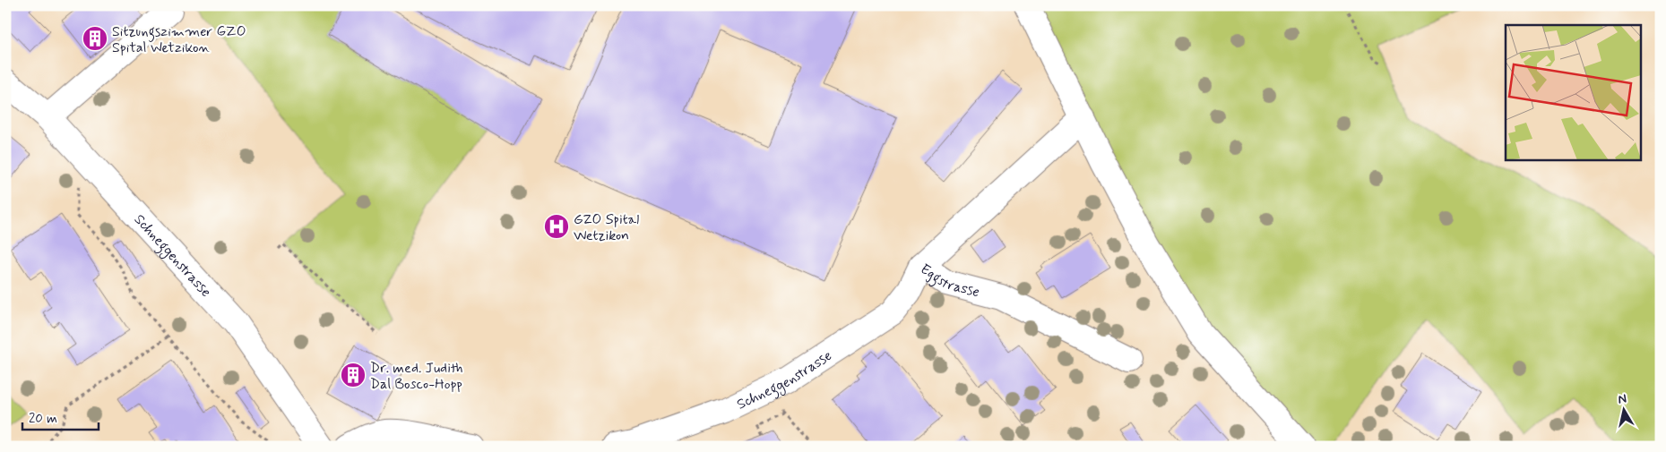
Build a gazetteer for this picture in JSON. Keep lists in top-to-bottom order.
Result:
{
  "streets": {
    "street": ["Schneggenstrasse", "Eggstrasse"]
  },
  "crossings": [
    ["Schneggenstrasse", "Eggstrasse"]
  ],
  "places": {
    "building": ["Sitzungszimmer GZO Spital Wetzikon", "Dr. med. Judith Dal Bosco-Hopp"],
    "hospital": ["GZO Spital Wetzikon"]
  },
  "scale_bar": "20 m",
  "north": "top"
}
